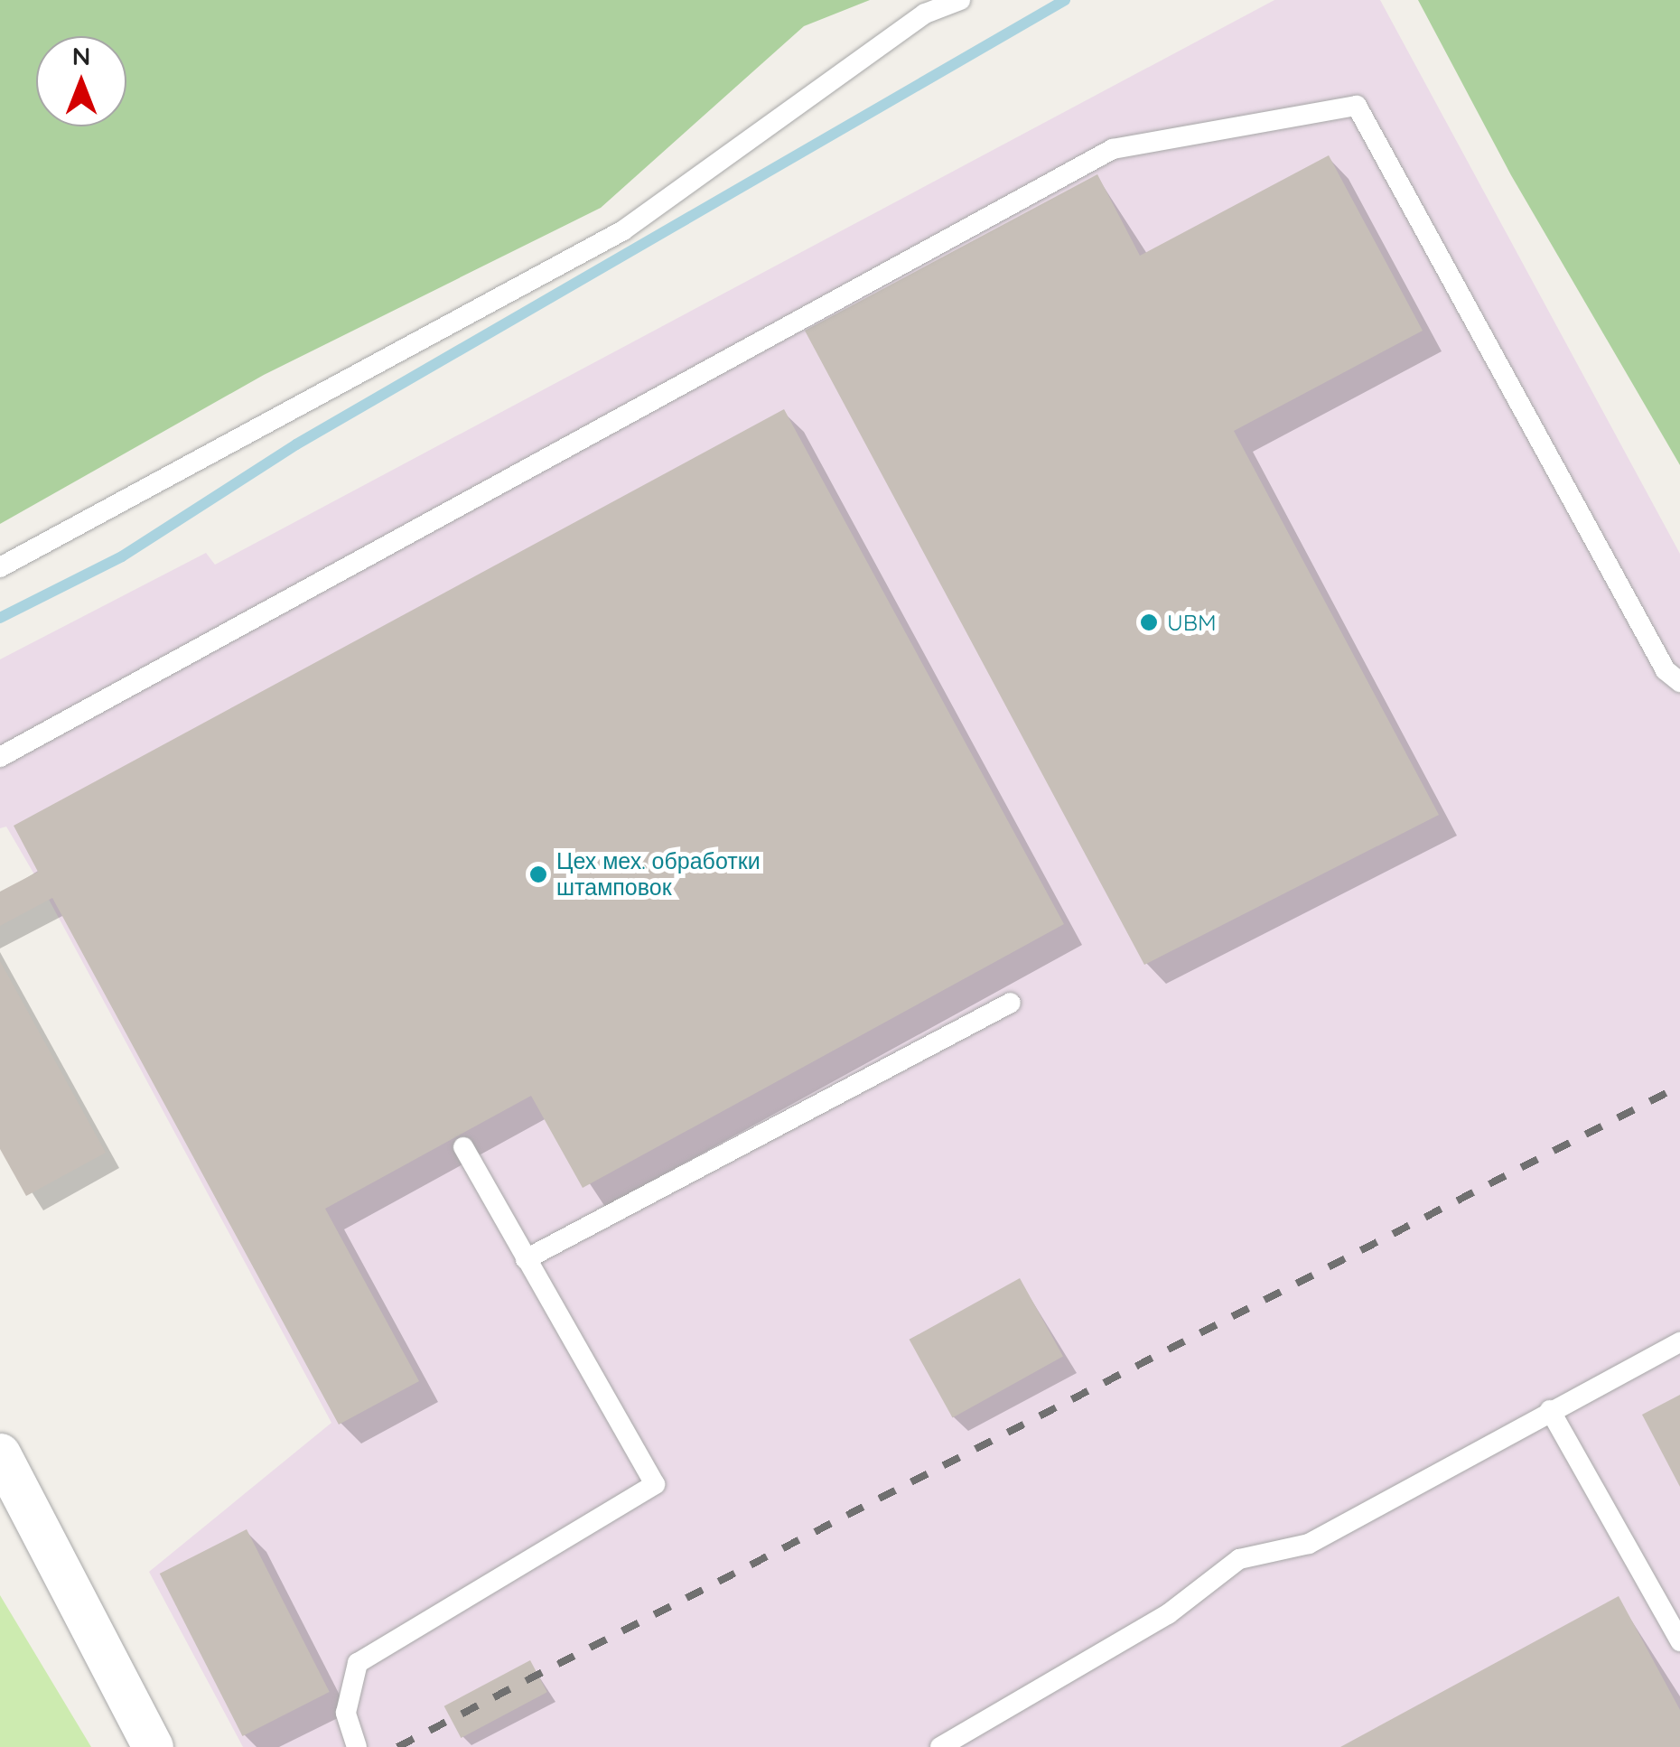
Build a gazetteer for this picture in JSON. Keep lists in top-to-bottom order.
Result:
{
  "places": ["UBM", "Цех мех. обработки штамповок"],
  "north": "top"
}
